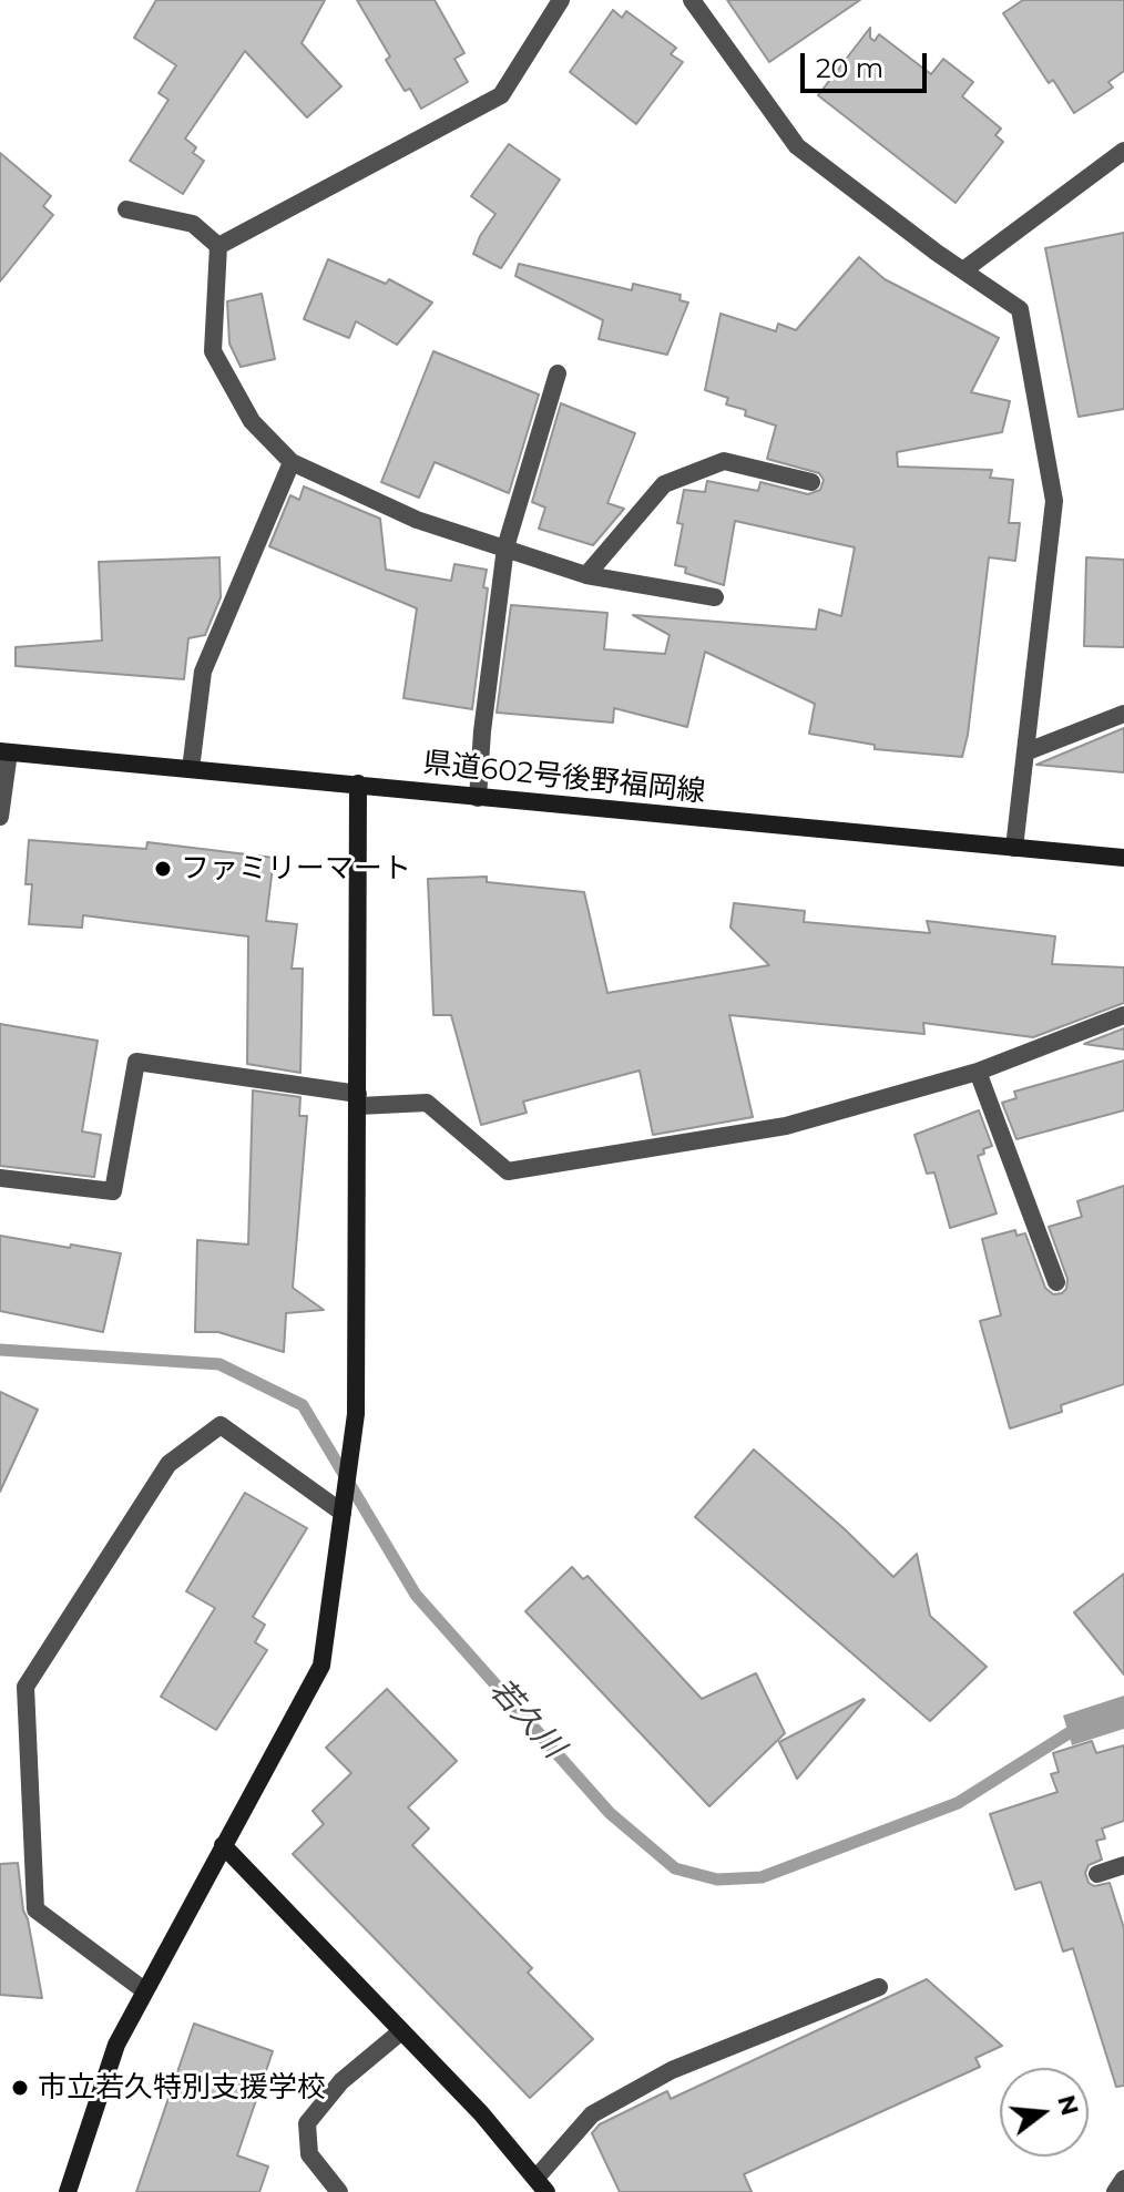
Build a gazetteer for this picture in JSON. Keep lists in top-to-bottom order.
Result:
{
  "streets": {
    "street": ["県道602号後野福岡線"]
  },
  "water": ["若久川"],
  "places": ["ファミリーマート", "市立若久特別支援学校"],
  "scale_bar": "20 m",
  "north": "right"
}
